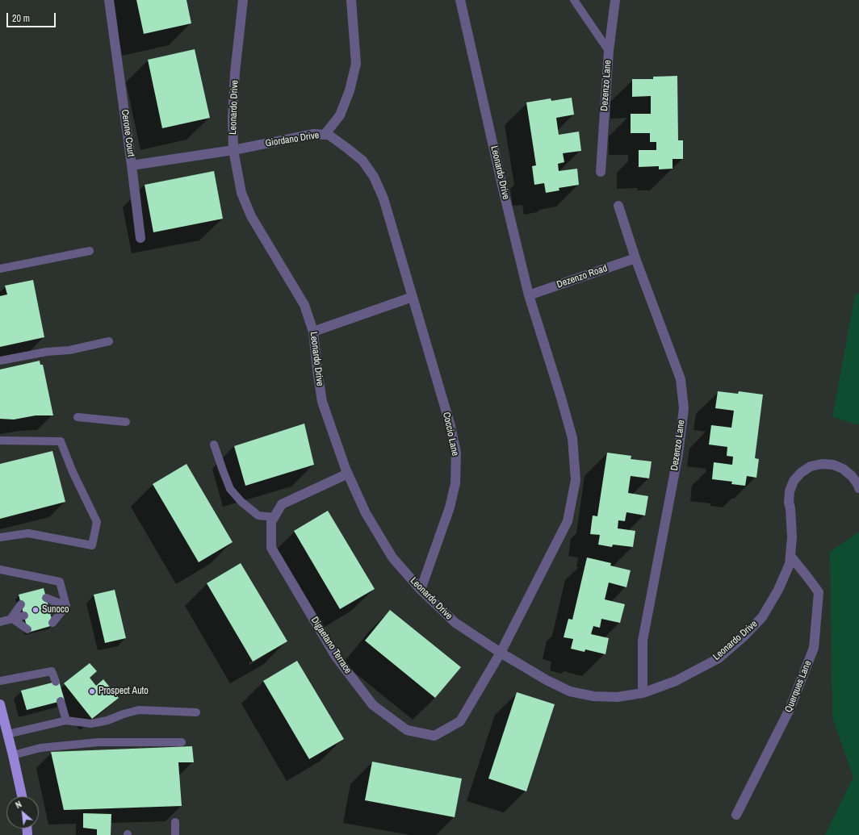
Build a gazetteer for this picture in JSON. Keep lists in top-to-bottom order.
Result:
{
  "streets": {
    "street": [
      "Dezenzo Lane",
      "Leonardo Drive",
      "Cerone Court",
      "Giordano Drive",
      "Dezenzo Road",
      "Coccio Lane",
      "Digaetano Terrace",
      "Querques Lane"
    ]
  },
  "crossings": [
    ["Dezenzo Lane", "Leonardo Drive"],
    ["Dezenzo Lane", "Dezenzo Road"],
    ["Leonardo Drive", "Cerone Court"],
    ["Leonardo Drive", "Giordano Drive"],
    ["Leonardo Drive", "Dezenzo Road"],
    ["Leonardo Drive", "Coccio Lane"],
    ["Leonardo Drive", "Digaetano Terrace"],
    ["Leonardo Drive", "Querques Lane"],
    ["Cerone Court", "Giordano Drive"],
    ["Giordano Drive", "Coccio Lane"]
  ],
  "places": ["Sunoco", "Prospect Auto"],
  "scale_bar": "20 m",
  "north": "top left"
}
